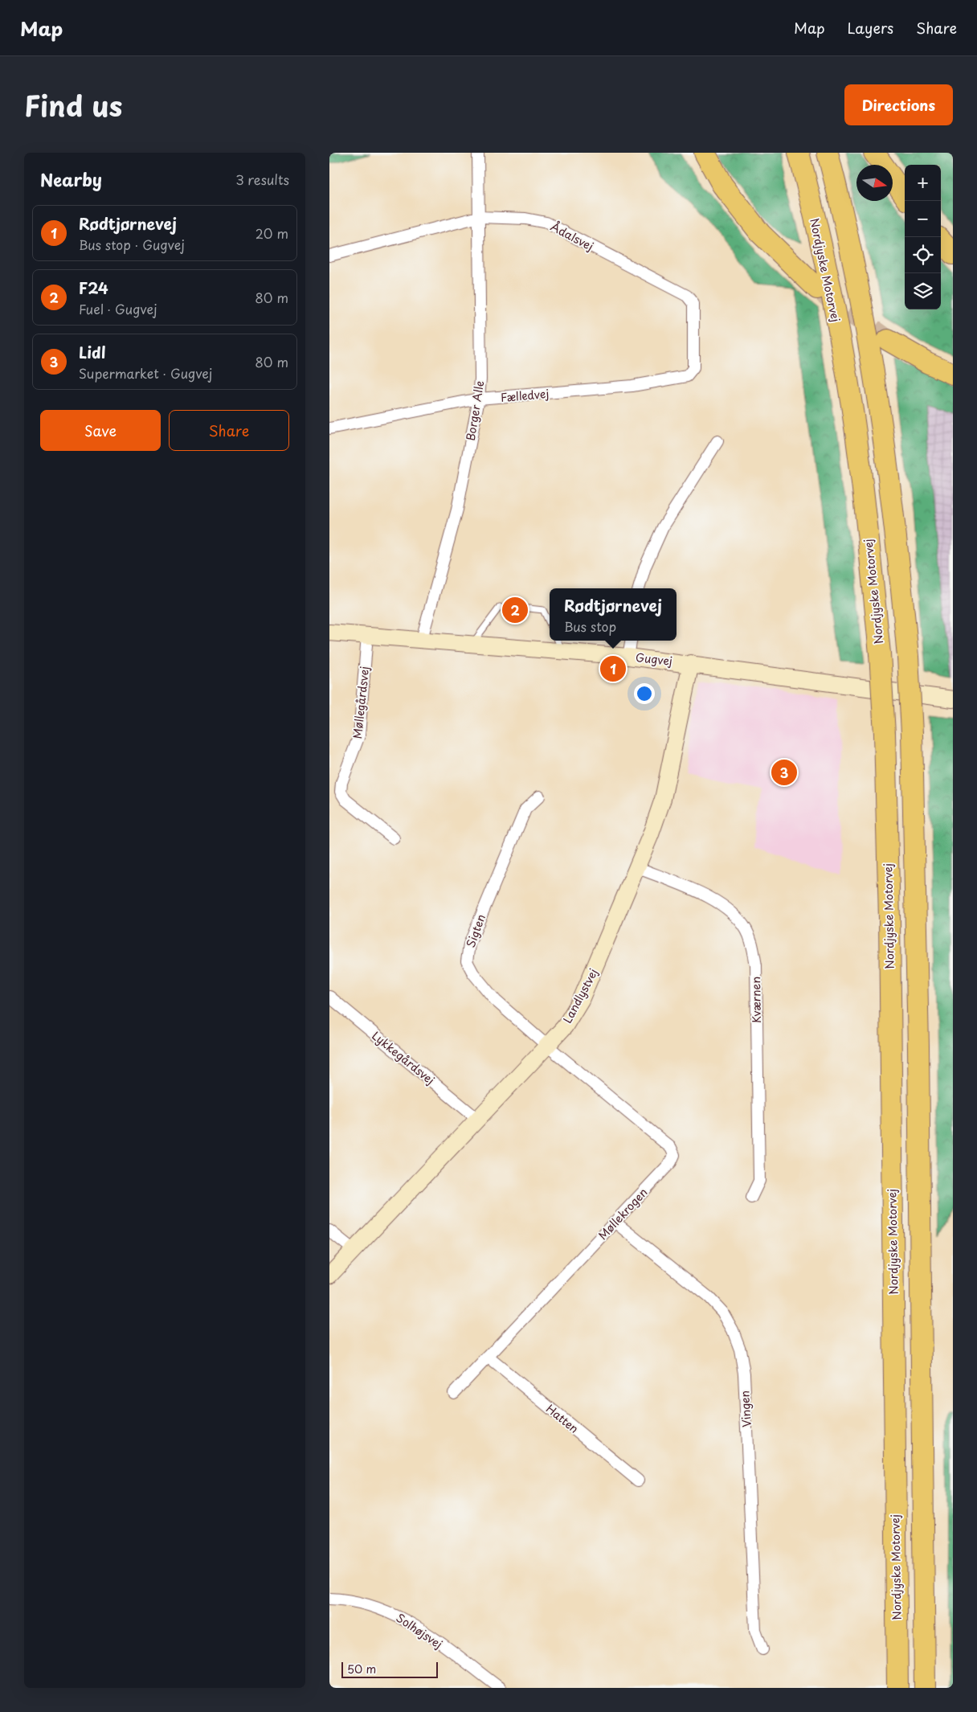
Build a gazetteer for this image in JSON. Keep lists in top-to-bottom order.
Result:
{
  "streets": {
    "highway": ["Nordjyske Motorvej"],
    "street": [
      "Ådalsvej",
      "Fælledvej",
      "Borger Alle",
      "Gugvej",
      "Møllegårdsvej",
      "Sigten",
      "Landlystvej",
      "Kværnen",
      "Lykkegårdsvej",
      "Møllekrogen",
      "Vingen",
      "Hatten",
      "Solhøjsvej"
    ]
  },
  "crossings": [
    ["Ådalsvej", "Fælledvej"],
    ["Ådalsvej", "Borger Alle"],
    ["Fælledvej", "Borger Alle"],
    ["Borger Alle", "Gugvej"],
    ["Gugvej", "Møllegårdsvej"],
    ["Gugvej", "Landlystvej"],
    ["Sigten", "Landlystvej"],
    ["Sigten", "Møllekrogen"],
    ["Landlystvej", "Kværnen"],
    ["Landlystvej", "Lykkegårdsvej"],
    ["Landlystvej", "Møllekrogen"],
    ["Møllekrogen", "Vingen"],
    ["Møllekrogen", "Hatten"]
  ],
  "scale_bar": "50 m",
  "north": "right",
  "page": {
    "header": "Map",
    "nav": ["Map", "Layers", "Share"],
    "title": "Find us",
    "buttons": [
      "Directions",
      ["Save", "Share"]
    ],
    "heading": ["Nearby", "3 results"],
    "map_buttons": ["+", "−"],
    "list": [
      {
        "mark": "1",
        "name": "Rødtjørnevej",
        "note": "Bus stop · Gugvej",
        "value": "20 m"
      },
      {
        "mark": "2",
        "name": "F24",
        "note": "Fuel · Gugvej",
        "value": "80 m"
      },
      {
        "mark": "3",
        "name": "Lidl",
        "note": "Supermarket · Gugvej",
        "value": "80 m"
      }
    ],
    "popup": ["Rødtjørnevej", "Bus stop"],
    "pins": ["2", "1", "3"],
    "scale": "50 m"
  }
}
